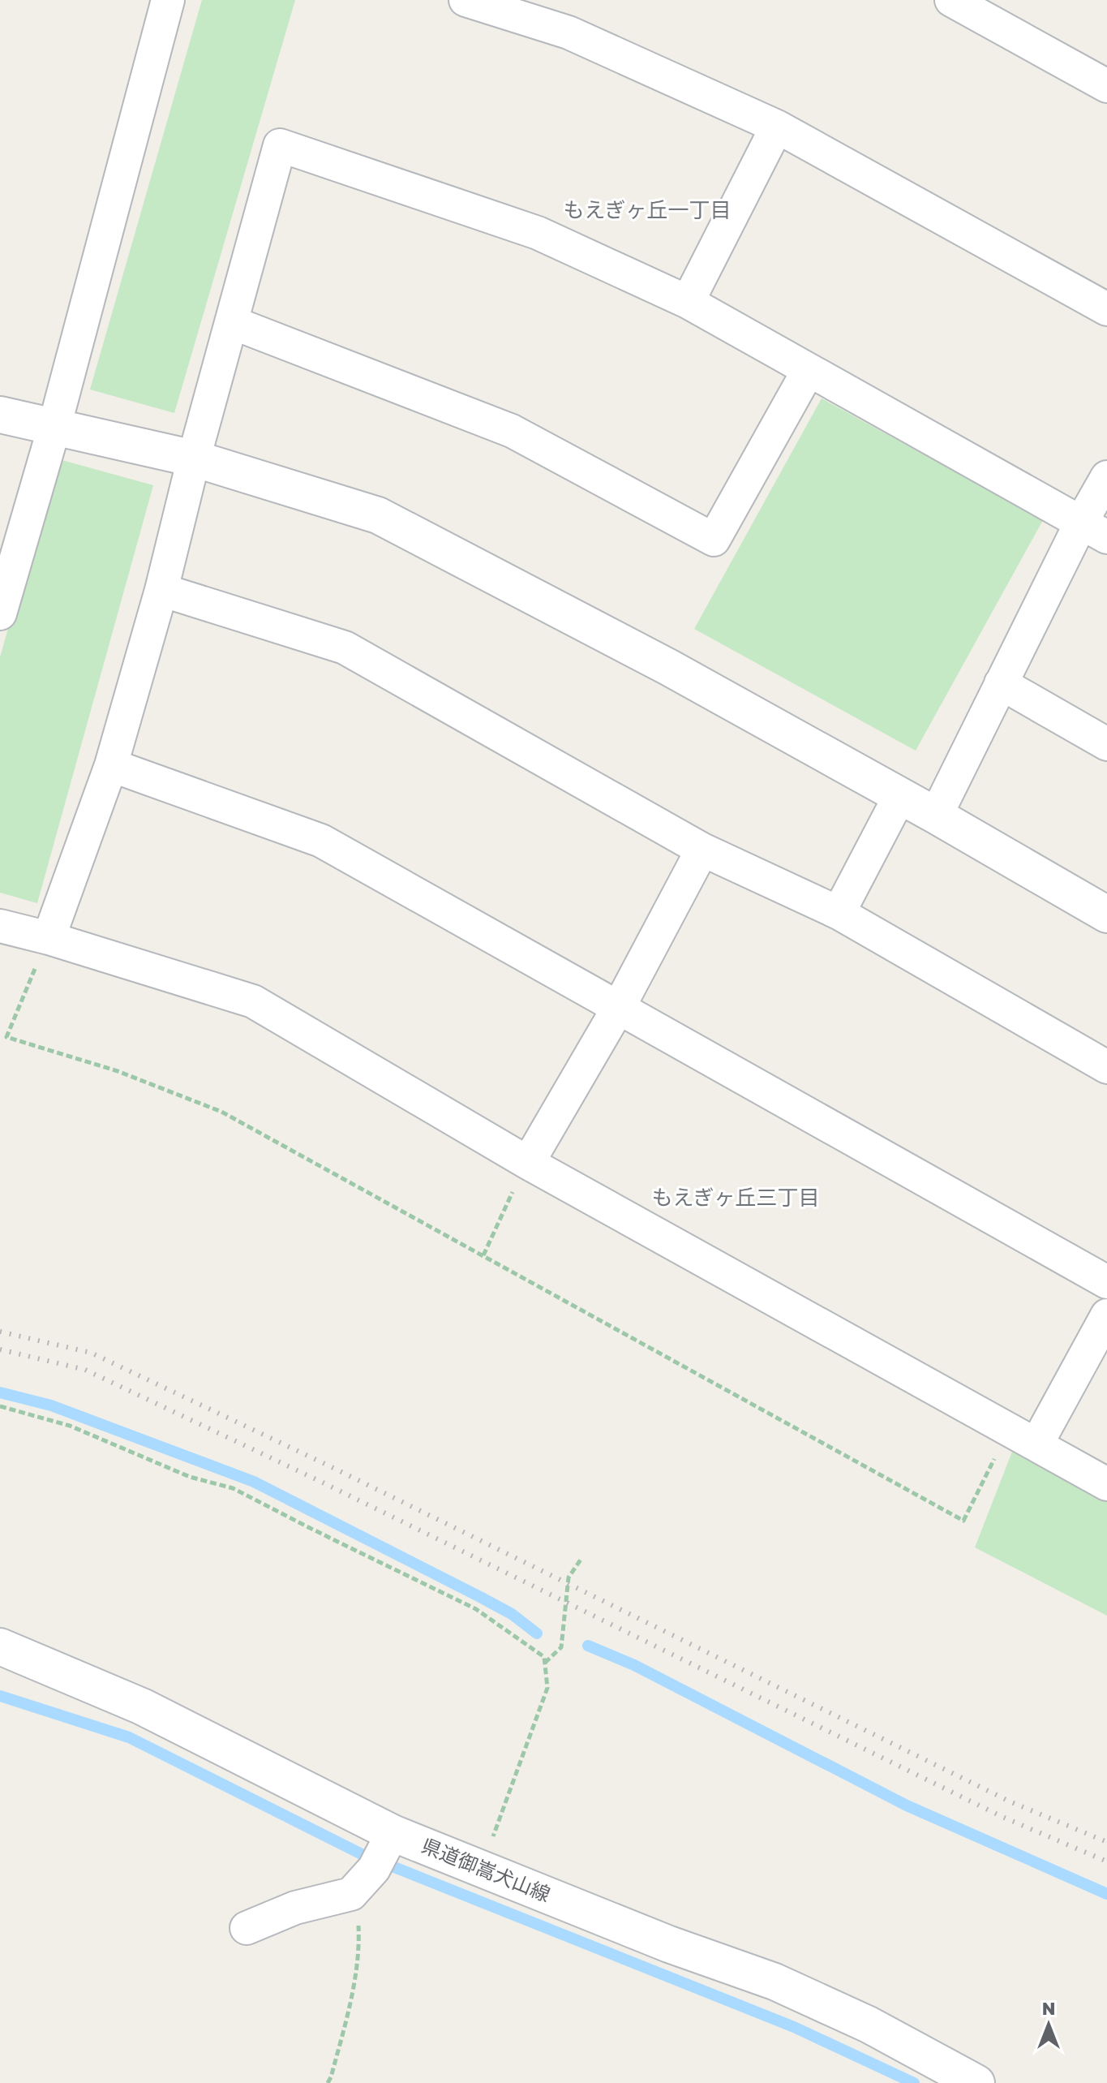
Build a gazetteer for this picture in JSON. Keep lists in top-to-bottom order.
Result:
{
  "streets": {
    "street": ["県道御嵩犬山線"]
  },
  "districts": ["もえぎヶ丘一丁目", "もえぎヶ丘三丁目"],
  "north": "top"
}
